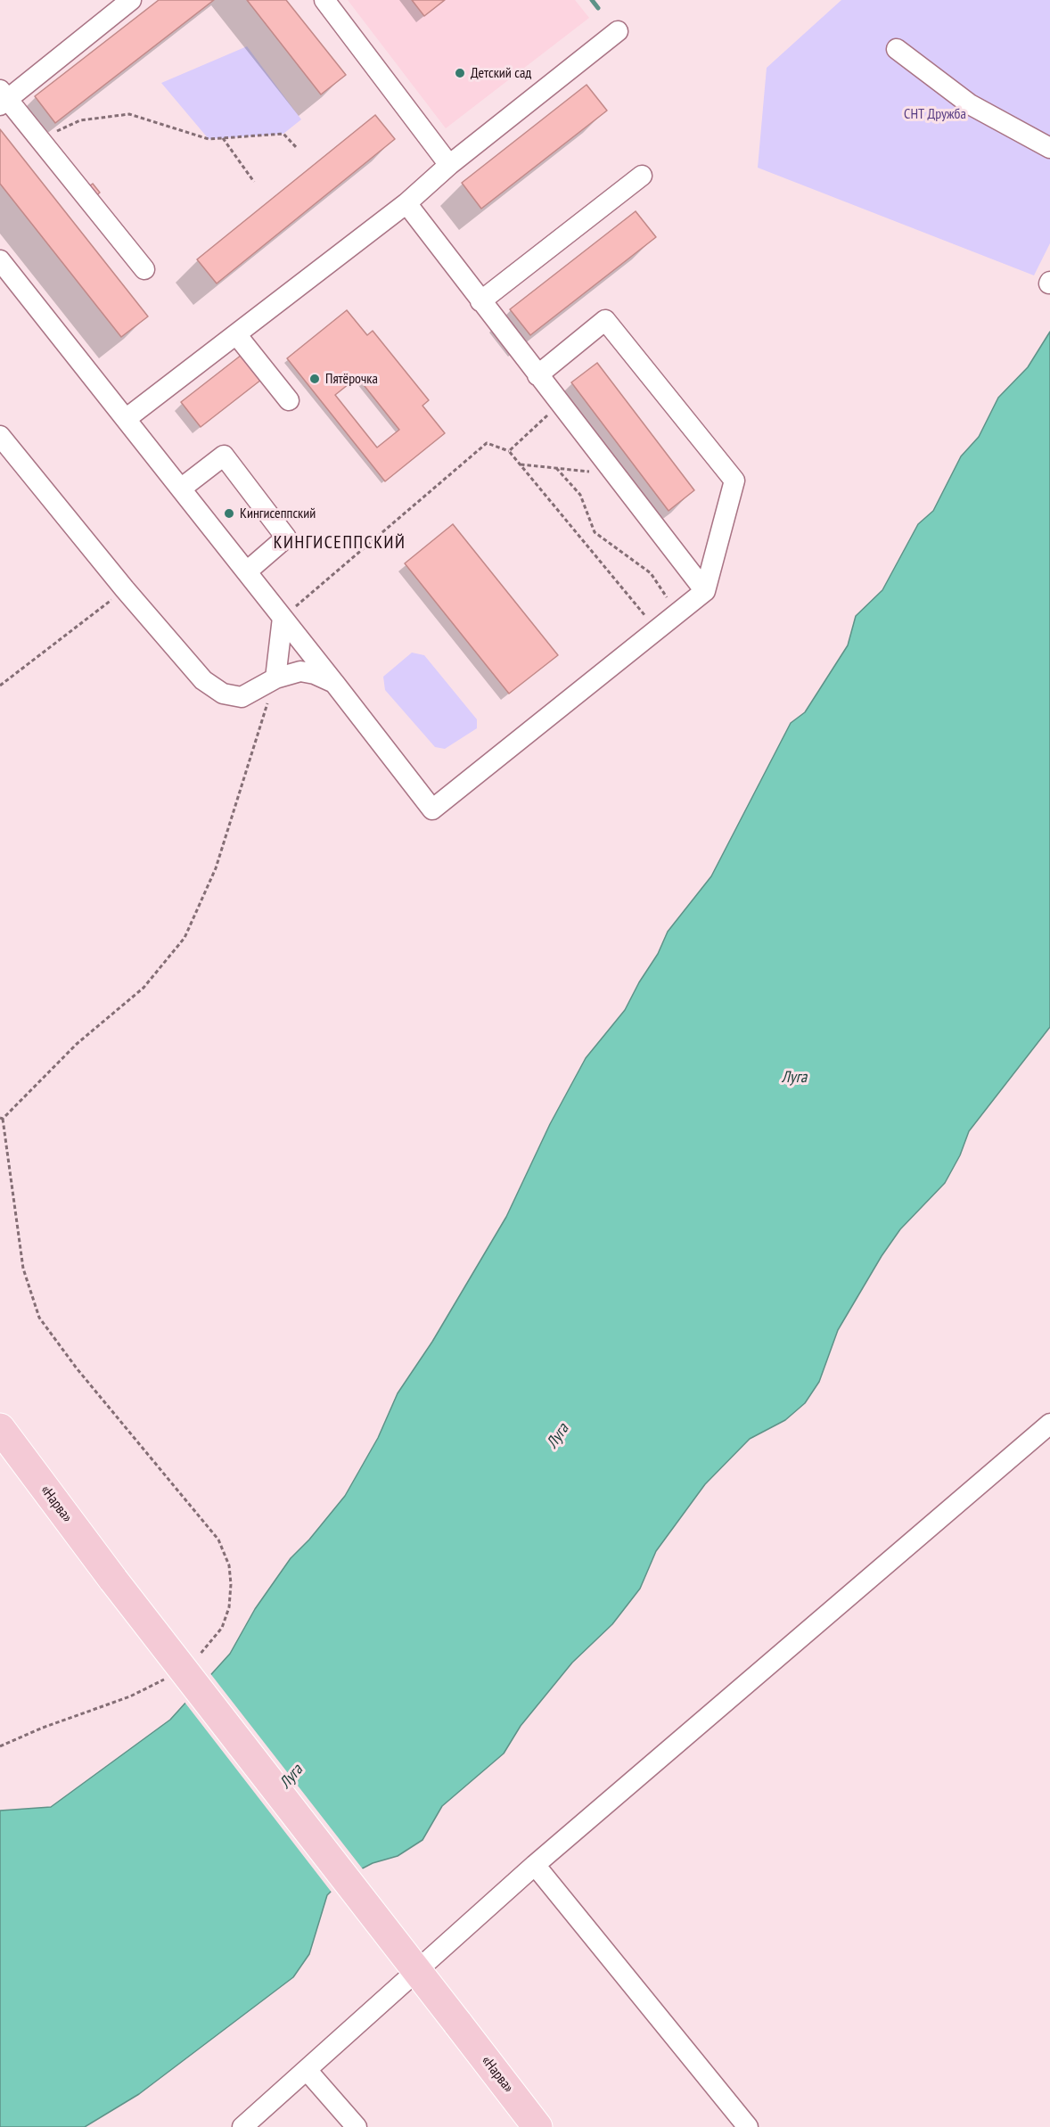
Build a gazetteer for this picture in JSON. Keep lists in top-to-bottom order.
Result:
{
  "streets": {
    "highway": ["«Нарва»"]
  },
  "districts": ["КИНГИСЕППСКИЙ"],
  "water": ["Луга"],
  "parks": ["СНТ Дружба"],
  "places": ["Детский сад", "Пятёрочка", "Кингисеппский"]
}
